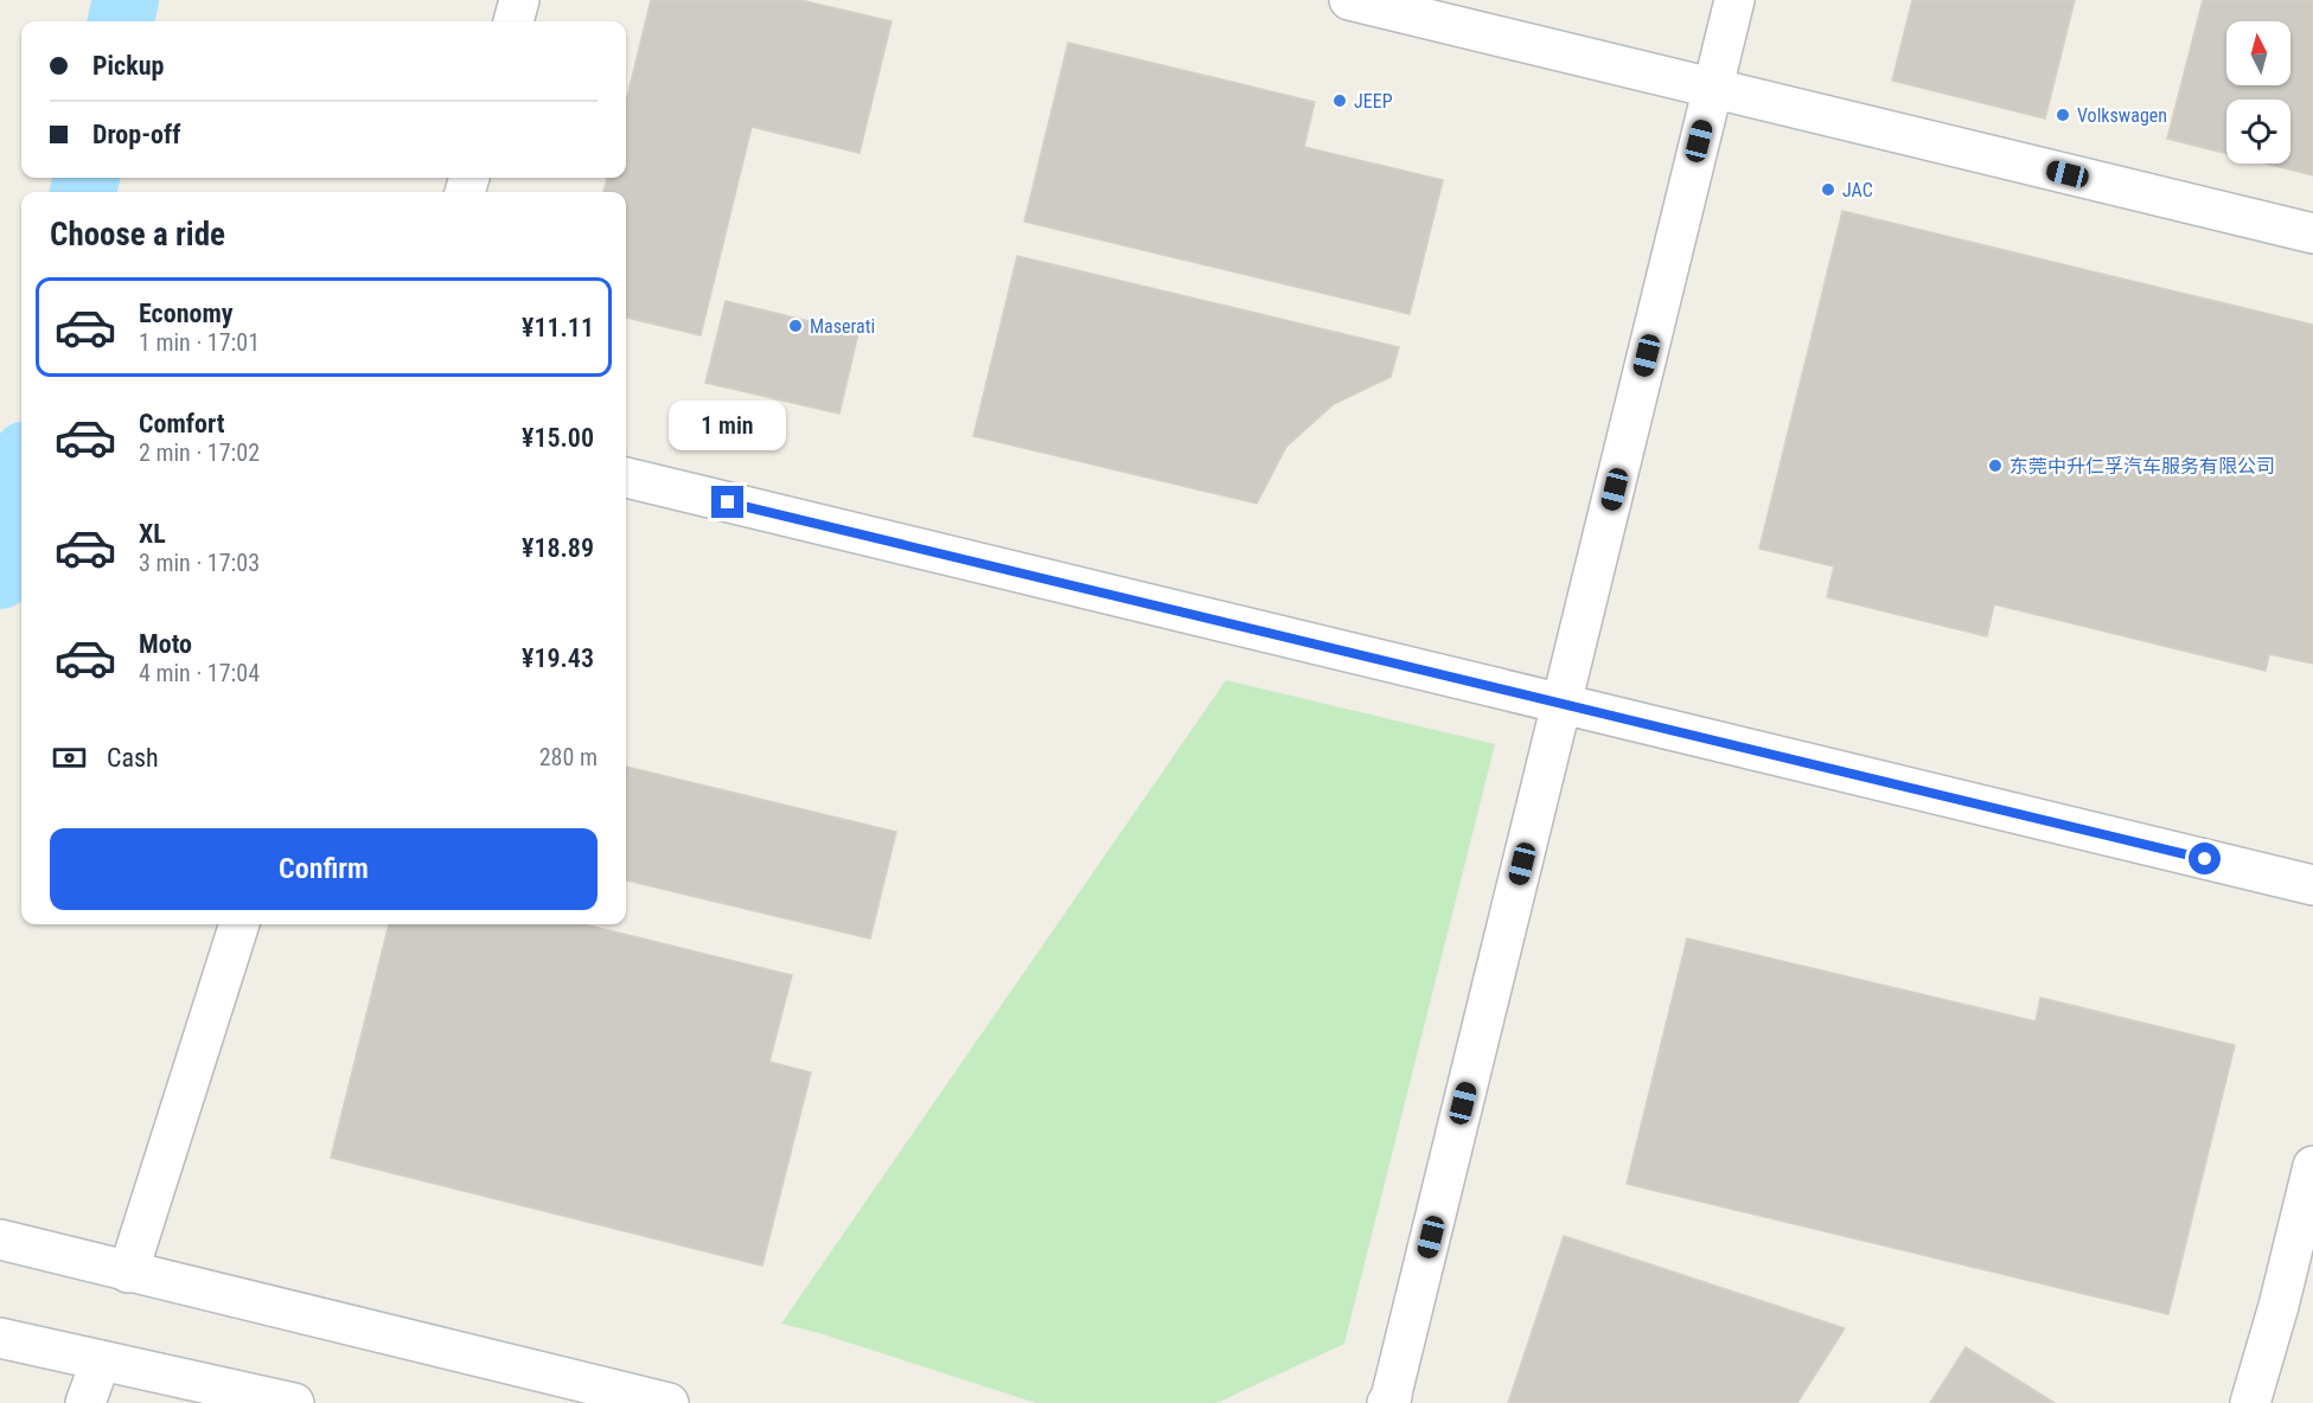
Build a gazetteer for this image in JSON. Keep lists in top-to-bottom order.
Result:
{
  "places": [
    "JEEP",
    "Volkswagen",
    "JAC",
    "Maserati",
    "东莞中升仁孚汽车服务有限公司"
  ],
  "north": "top",
  "page": {
    "banner": ["Pickup", "Drop-off"],
    "heading": "Choose a ride",
    "list": [
      {
        "name": "Economy",
        "note": "1 min · 17:01",
        "value": "¥11.11"
      },
      {
        "name": "Comfort",
        "note": "2 min · 17:02",
        "value": "¥15.00"
      },
      {
        "name": "XL",
        "note": "3 min · 17:03",
        "value": "¥18.89"
      },
      {
        "name": "Moto",
        "note": "4 min · 17:04",
        "value": "¥19.43"
      }
    ],
    "bubble": "1 min",
    "pay": ["Cash", "280 m"],
    "buttons": "Confirm"
  }
}
